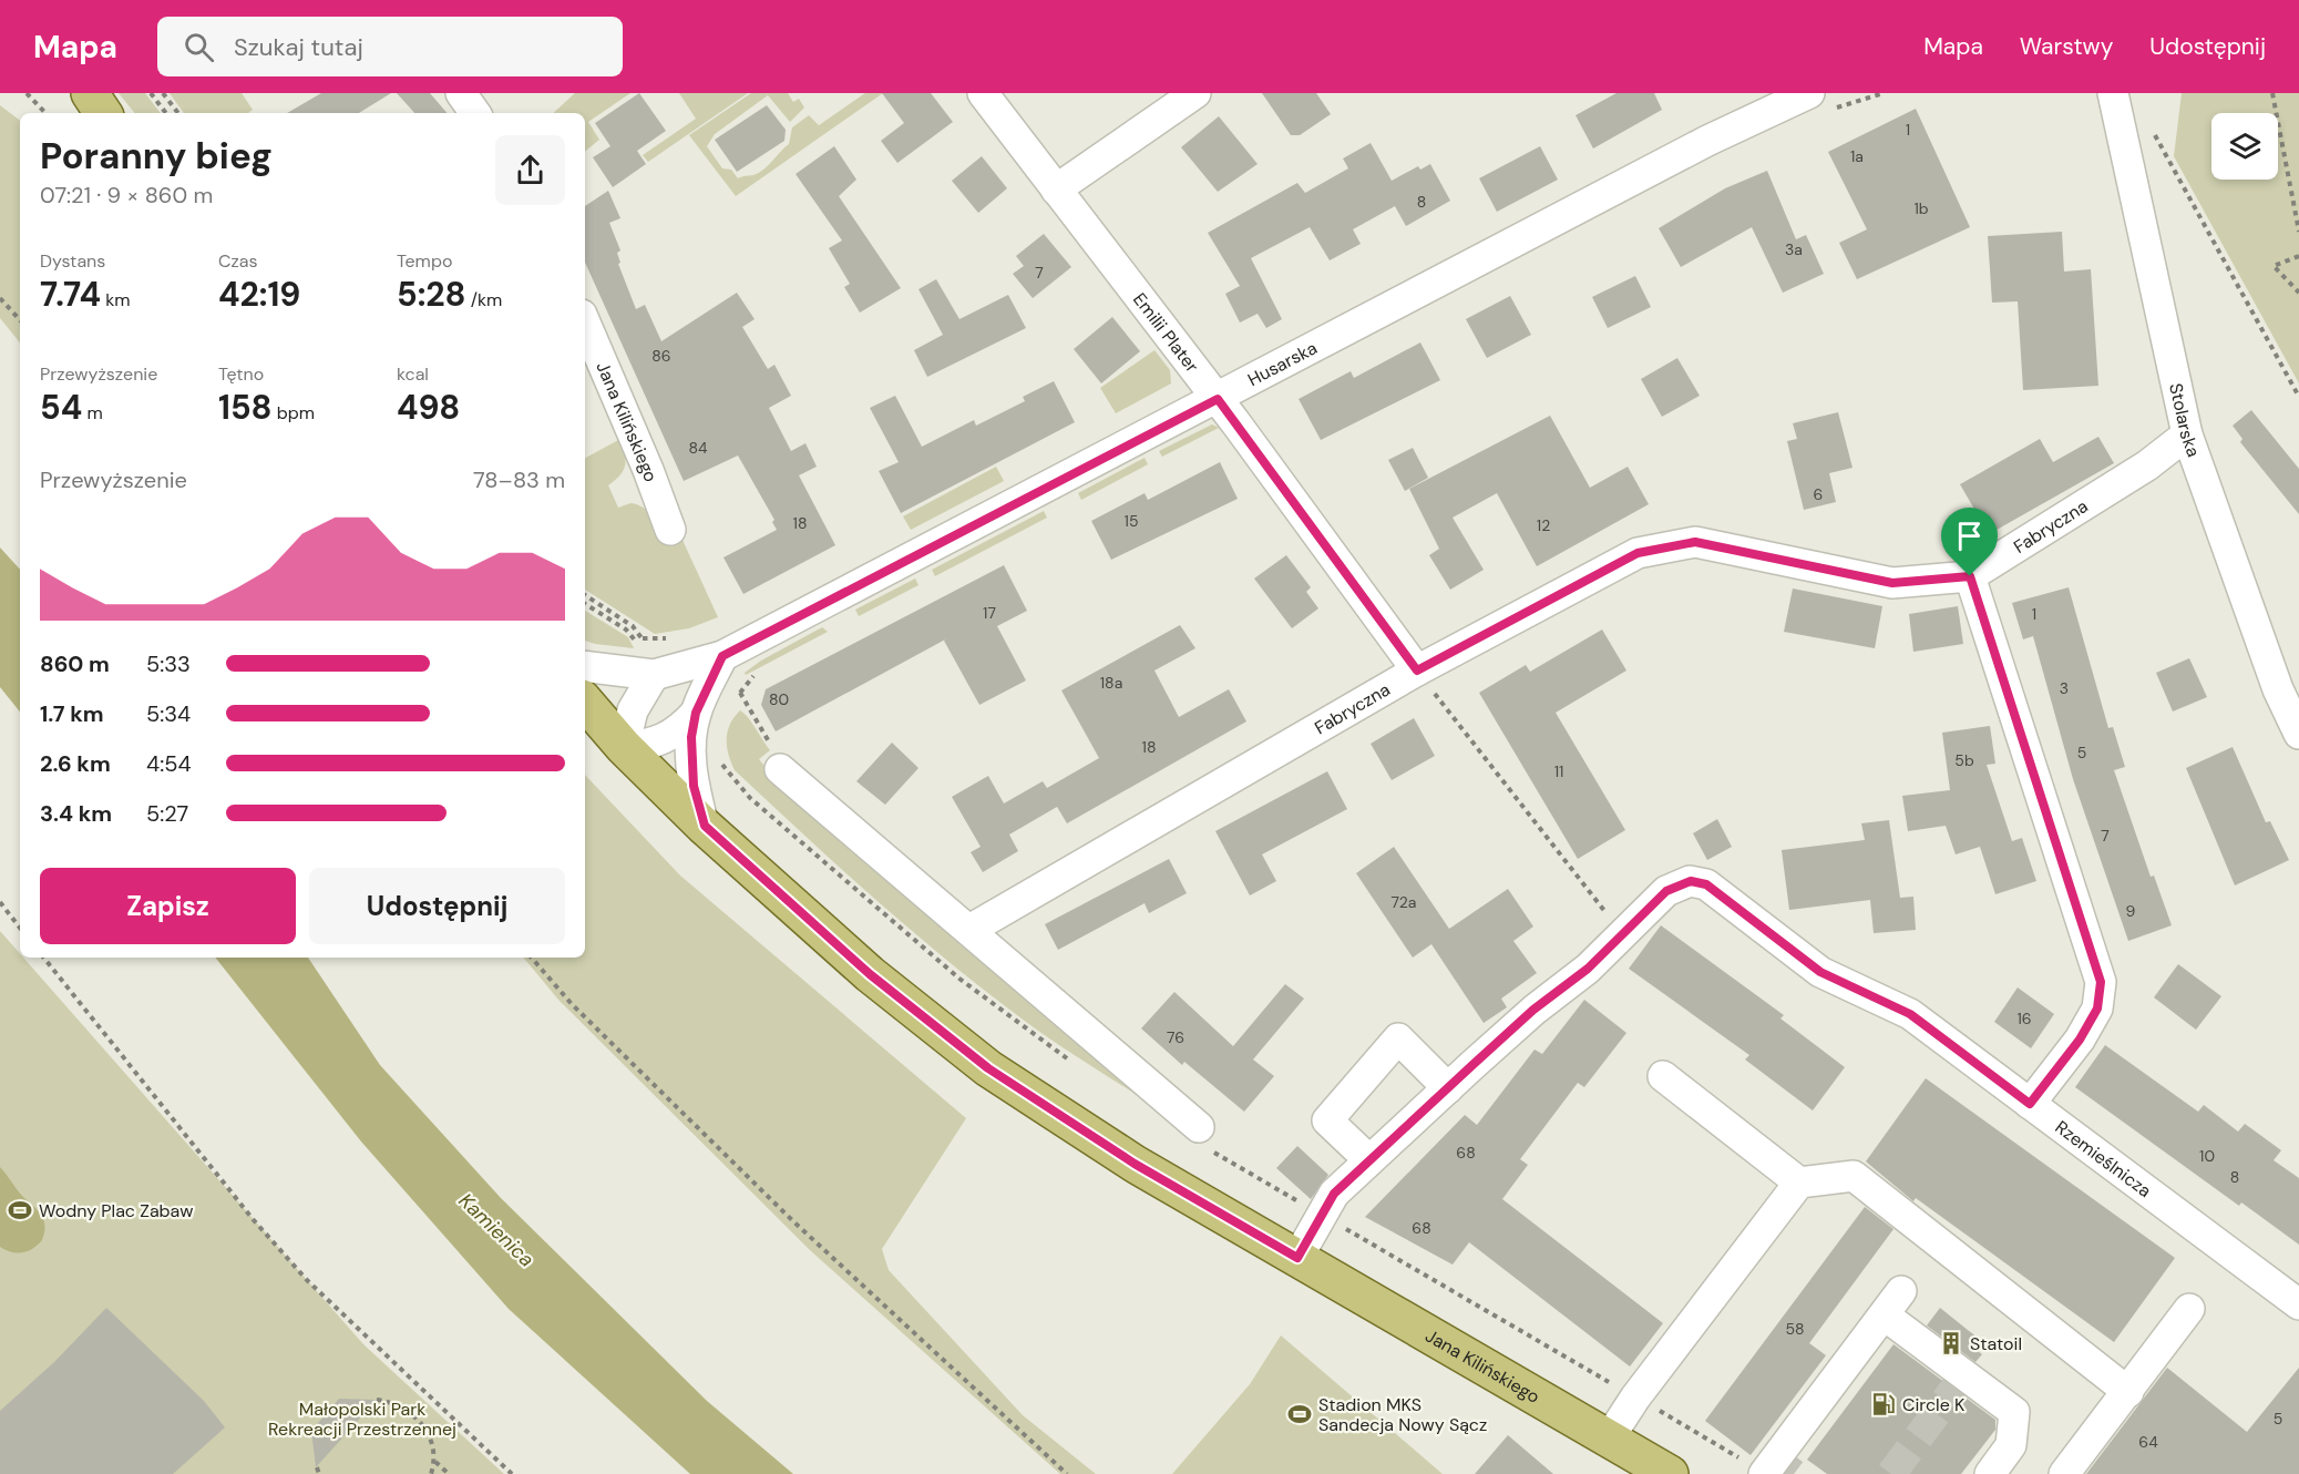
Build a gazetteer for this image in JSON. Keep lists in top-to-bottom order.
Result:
{
  "streets": {
    "main road": ["Jana Kilińskiego"],
    "street": [
      "Emilii Plater",
      "Husarska",
      "Stolarska",
      "Fabryczna",
      "Rzemieślnicza"
    ]
  },
  "crossings": [
    ["Emilii Plater", "Husarska"],
    ["Emilii Plater", "Fabryczna"],
    ["Stolarska", "Fabryczna"]
  ],
  "water": ["Kamienica"],
  "parks": ["Małopolski Park Rekreacji Przestrzennej"],
  "places": {
    "sports": ["Wodny Plac Zabaw", "Stadion MKS Sandecja Nowy Sącz"],
    "building": ["Statoil"],
    "fuel station": ["Circle K"]
  },
  "house_numbers": [
    "1",
    "1a",
    "8",
    "1b",
    "3a",
    "7",
    "86",
    "84",
    "6",
    "15",
    "18",
    "12",
    "17",
    "1",
    "18a",
    "3",
    "80",
    "18",
    "5",
    "5b",
    "11",
    "7",
    "72a",
    "9",
    "16",
    "76",
    "68",
    "10",
    "8",
    "68",
    "58",
    "5",
    "64"
  ],
  "page": {
    "header": "Mapa",
    "search": "Szukaj tutaj",
    "nav": ["Mapa", "Warstwy", "Udostępnij"],
    "heading": ["Poranny bieg", "07:21 · 9 × 860 m"],
    "stats": [
      ["Dystans", "7.74 km"],
      ["Czas", "42:19"],
      ["Tempo", "5:28 /km"],
      ["Przewyższenie", "54 m"],
      ["Tętno", "158 bpm"],
      ["kcal", "498"]
    ],
    "chart": ["Przewyższenie", "78–83 m"],
    "list": [
      {
        "name": "860 m",
        "note": "5:33"
      },
      {
        "name": "1.7 km",
        "note": "5:34"
      },
      {
        "name": "2.6 km",
        "note": "4:54"
      },
      {
        "name": "3.4 km",
        "note": "5:27"
      }
    ],
    "buttons": ["Zapisz", "Udostępnij"]
  }
}
